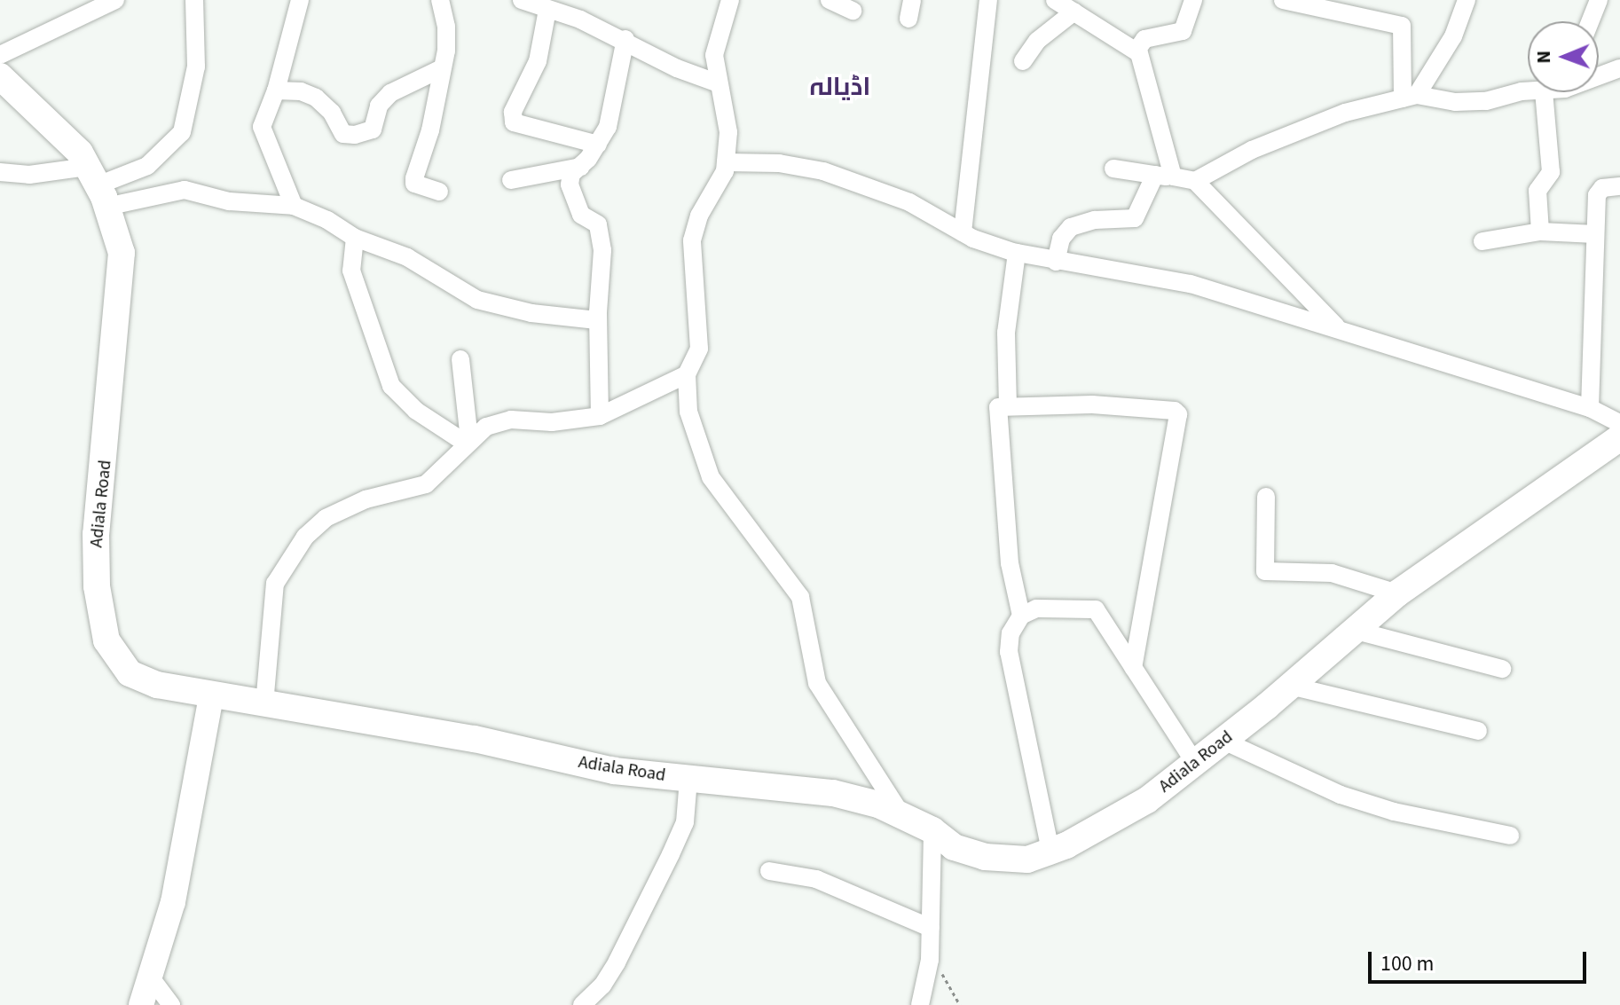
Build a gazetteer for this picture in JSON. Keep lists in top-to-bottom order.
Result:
{
  "streets": {
    "main road": ["Adiala Road"]
  },
  "districts": ["اڈیالہ"],
  "scale_bar": "100 m",
  "north": "left"
}
